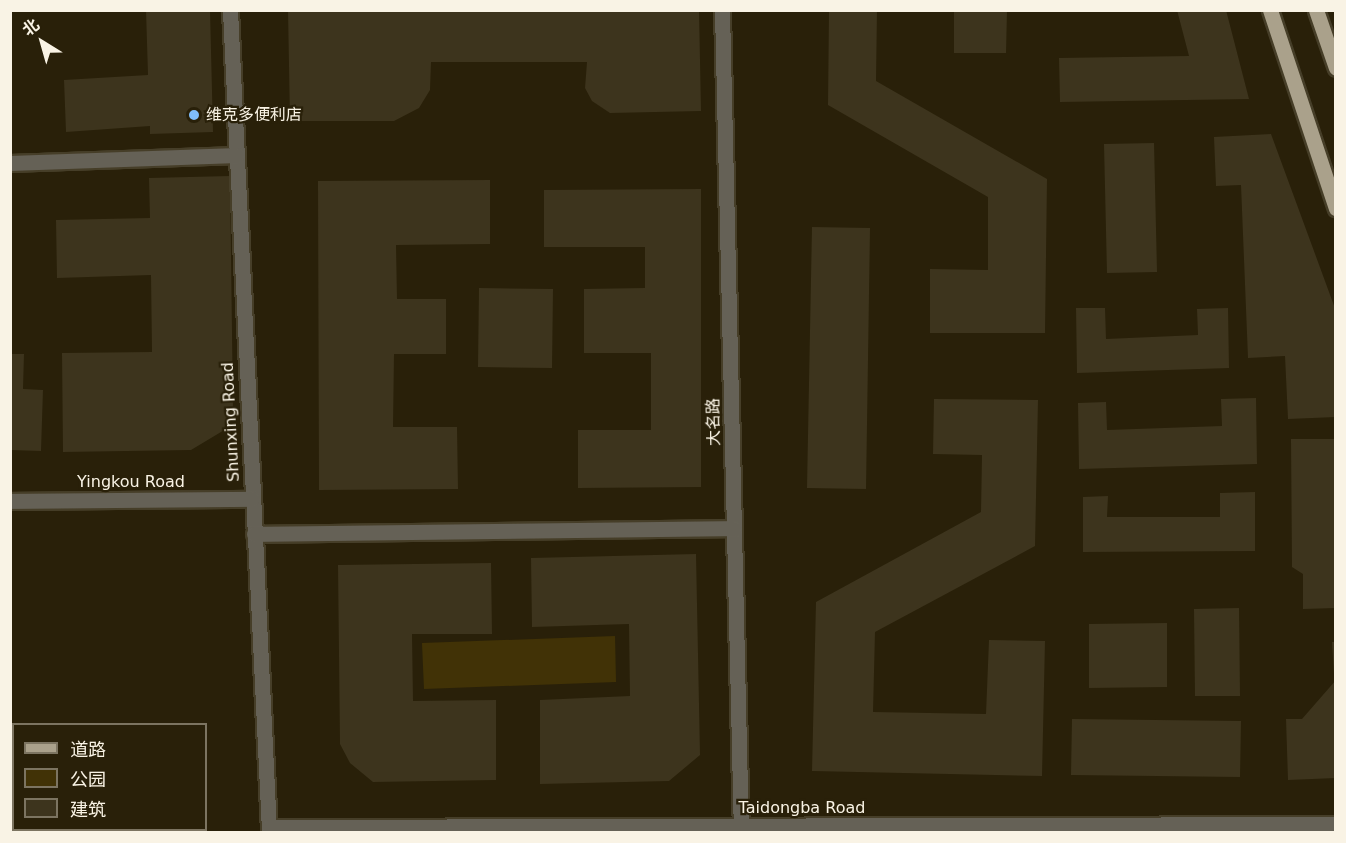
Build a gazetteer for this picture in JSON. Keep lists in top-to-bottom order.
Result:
{
  "streets": {
    "street": [
      "Shunxing Road",
      "大名路",
      "Yingkou Road",
      "Taidongba Road"
    ]
  },
  "crossings": [
    ["Shunxing Road", "Yingkou Road"],
    ["Shunxing Road", "Taidongba Road"],
    ["大名路", "Taidongba Road"]
  ],
  "places": ["维克多便利店"],
  "legend": ["道路", "公园", "建筑"],
  "north": "top left"
}
